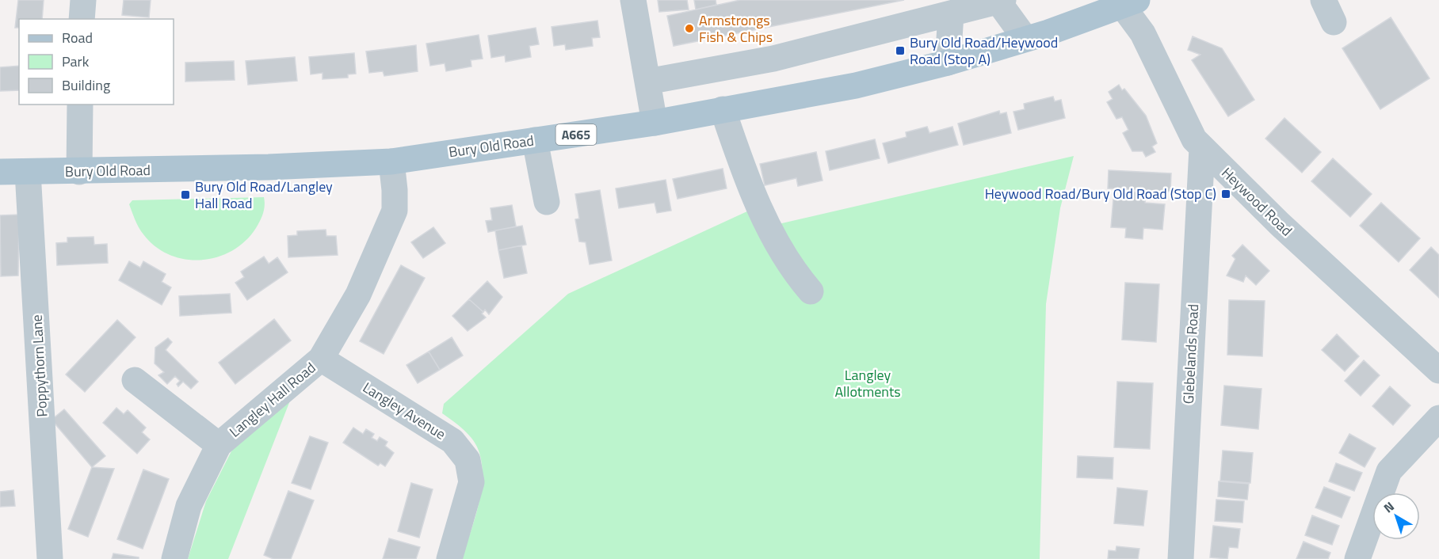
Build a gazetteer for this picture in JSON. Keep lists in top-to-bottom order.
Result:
{
  "streets": {
    "main road": ["A665", "Bury Old Road"],
    "street": [
      "Heywood Road",
      "Glebelands Road",
      "Poppythorn Lane",
      "Langley Hall Road",
      "Langley Avenue"
    ]
  },
  "crossings": [
    ["Bury Old Road", "Heywood Road"],
    ["Bury Old Road", "Poppythorn Lane"],
    ["Bury Old Road", "Langley Hall Road"],
    ["Heywood Road", "Glebelands Road"],
    ["Langley Hall Road", "Langley Avenue"]
  ],
  "parks": ["Langley Allotments"],
  "places": {
    "other": ["Armstrongs Fish & Chips"],
    "transit": ["Bury Old Road/Heywood Road (Stop A)", "Heywood Road/Bury Old Road (Stop C)", "Bury Old Road/Langley Hall Road"]
  },
  "legend": ["Road", "Park", "Building"],
  "north": "top left"
}
